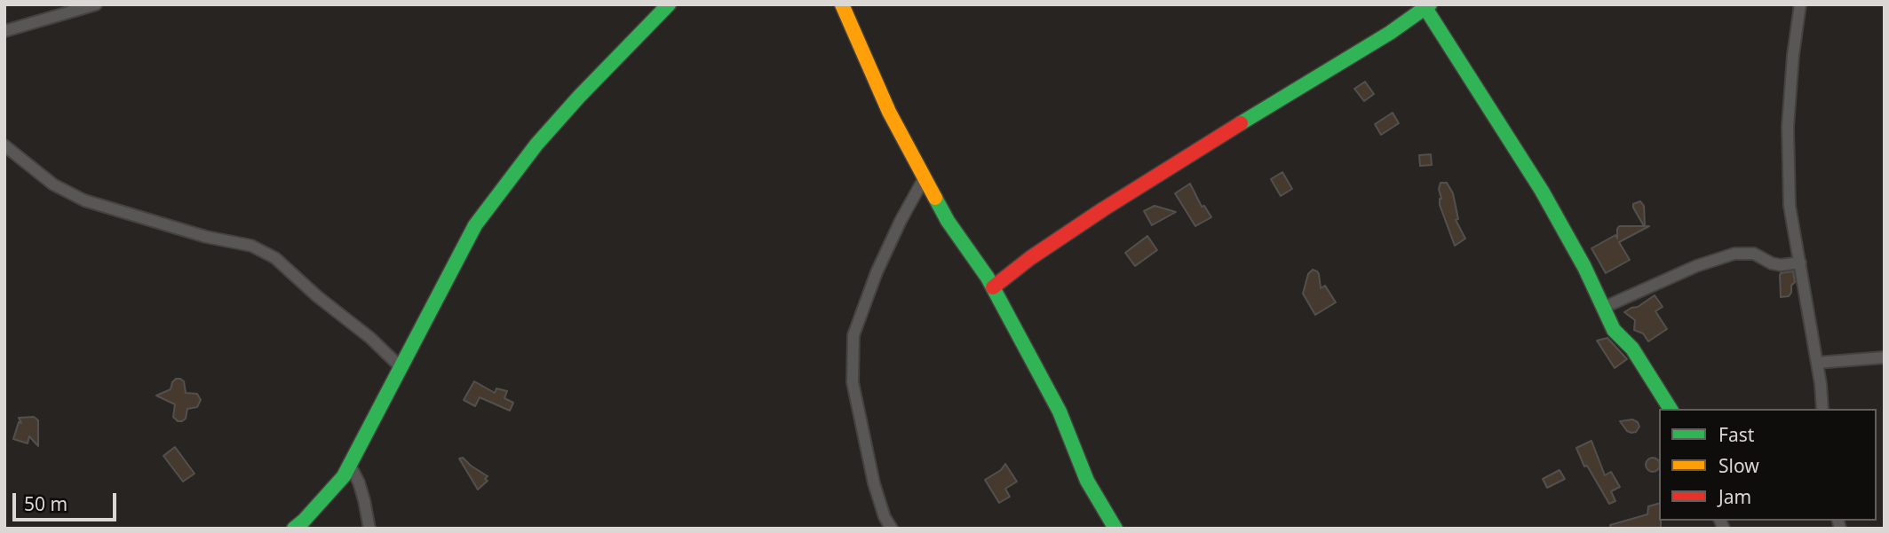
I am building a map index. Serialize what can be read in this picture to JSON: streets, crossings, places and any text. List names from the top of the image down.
{
  "legend": ["Fast", "Slow", "Jam"],
  "scale_bar": "50 m"
}
